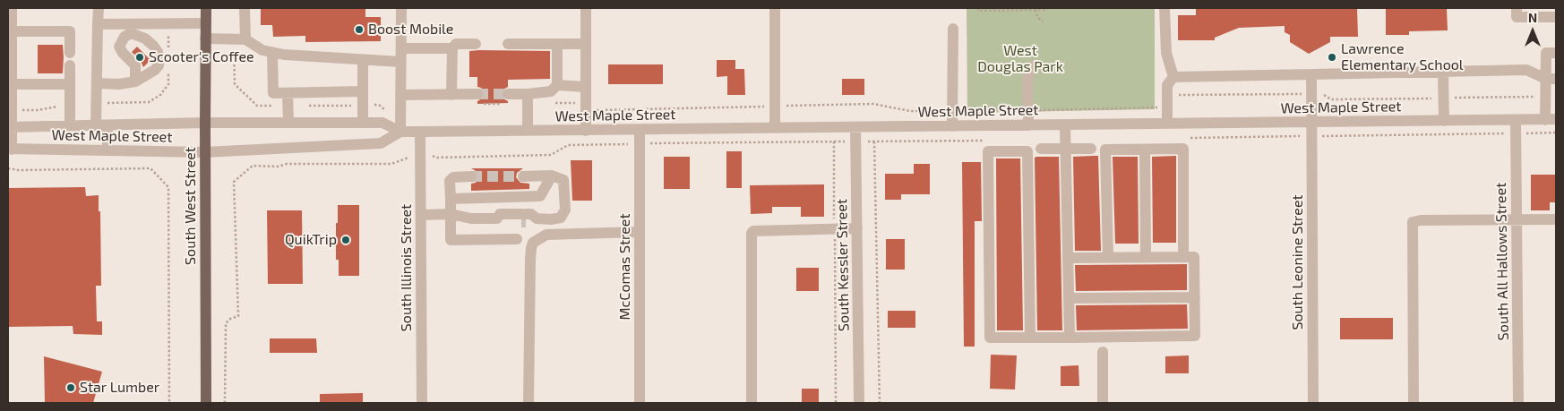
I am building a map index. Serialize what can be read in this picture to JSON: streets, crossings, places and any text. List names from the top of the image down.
{
  "streets": {
    "main road": ["South West Street"],
    "street": [
      "West Maple Street",
      "South All Hallows Street",
      "South Leonine Street",
      "South Kessler Street",
      "McComas Street",
      "South Illinois Street"
    ]
  },
  "crossings": [
    ["West Maple Street", "South West Street"],
    ["West Maple Street", "South All Hallows Street"],
    ["West Maple Street", "South Leonine Street"],
    ["West Maple Street", "South Kessler Street"],
    ["West Maple Street", "McComas Street"],
    ["West Maple Street", "South Illinois Street"]
  ],
  "parks": ["West Douglas Park"],
  "places": [
    "Boost Mobile",
    "Scooter's Coffee",
    "Lawrence Elementary School",
    "QuikTrip",
    "Star Lumber"
  ],
  "north": "top"
}
